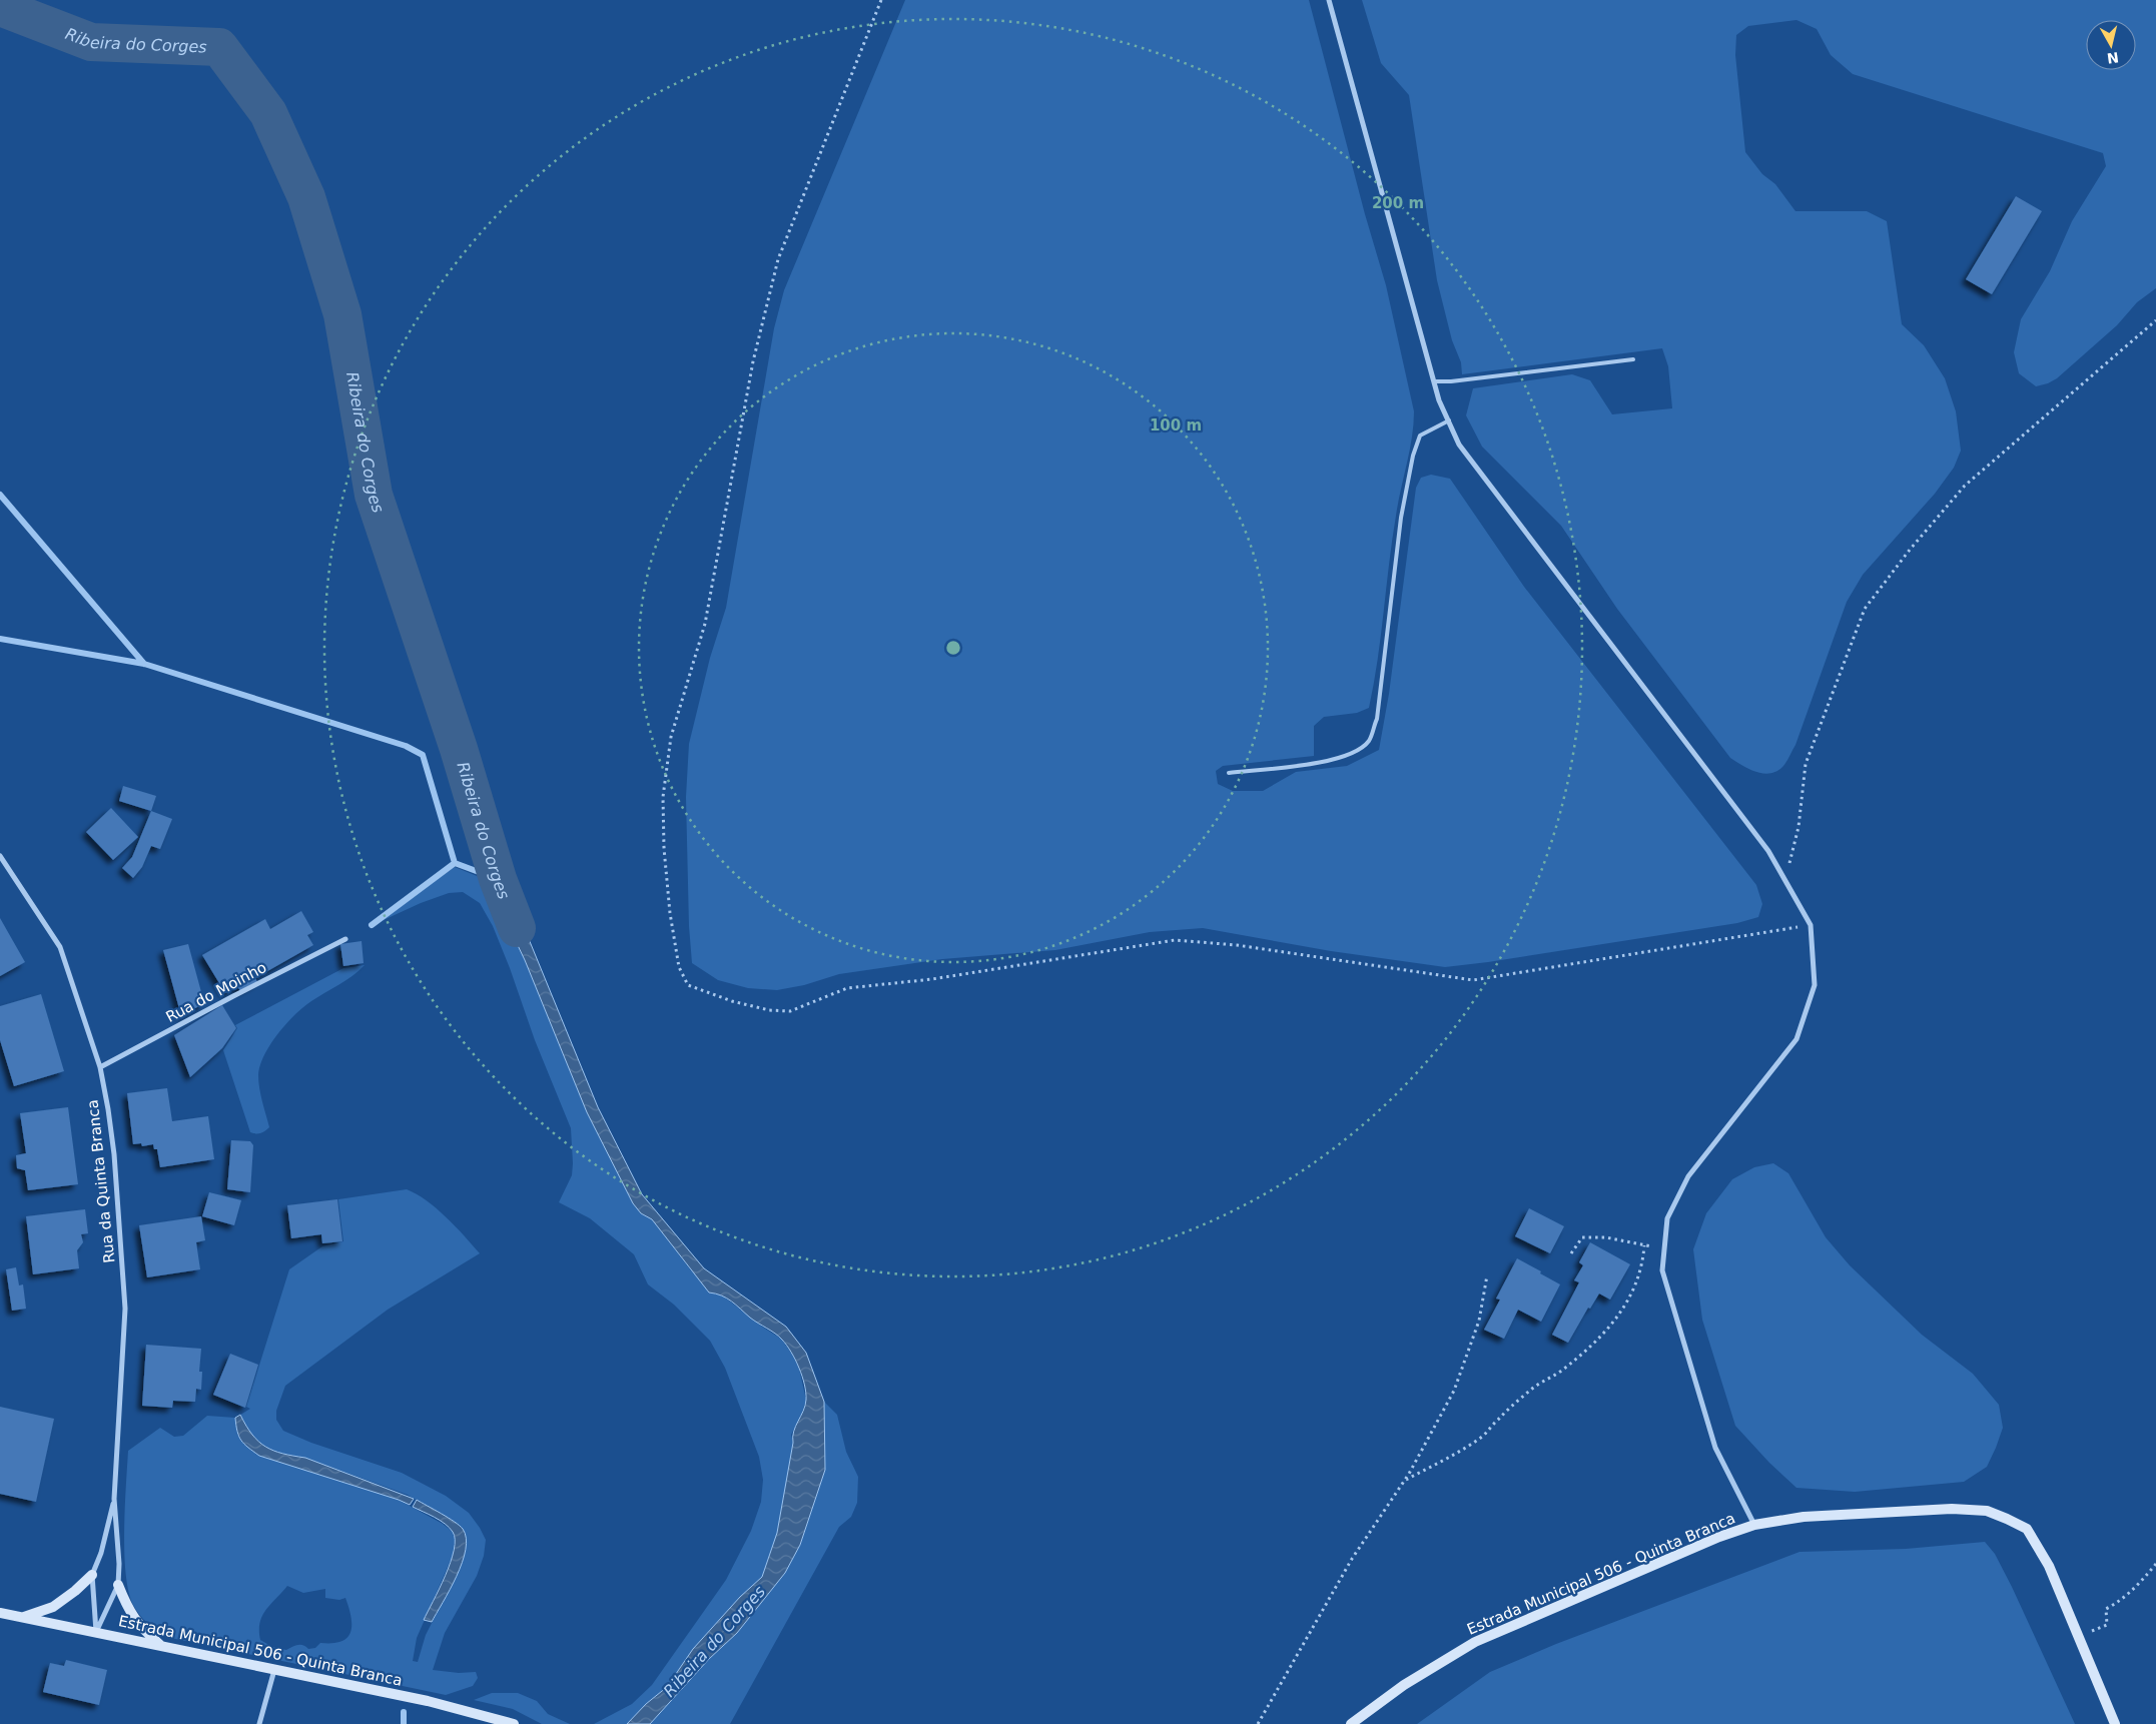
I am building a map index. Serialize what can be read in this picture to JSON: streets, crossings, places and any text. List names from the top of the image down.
{
  "streets": {
    "main road": ["Estrada Municipal 506 - Quinta Branca"],
    "street": ["Rua do Moinho", "Rua da Quinta Branca"]
  },
  "crossings": [
    ["Rua do Moinho", "Rua da Quinta Branca"],
    ["Rua da Quinta Branca", "Estrada Municipal 506 - Quinta Branca"]
  ],
  "water": ["Ribeira do Corges"],
  "north": "bottom",
  "rings": ["200 m", "100 m"]
}
